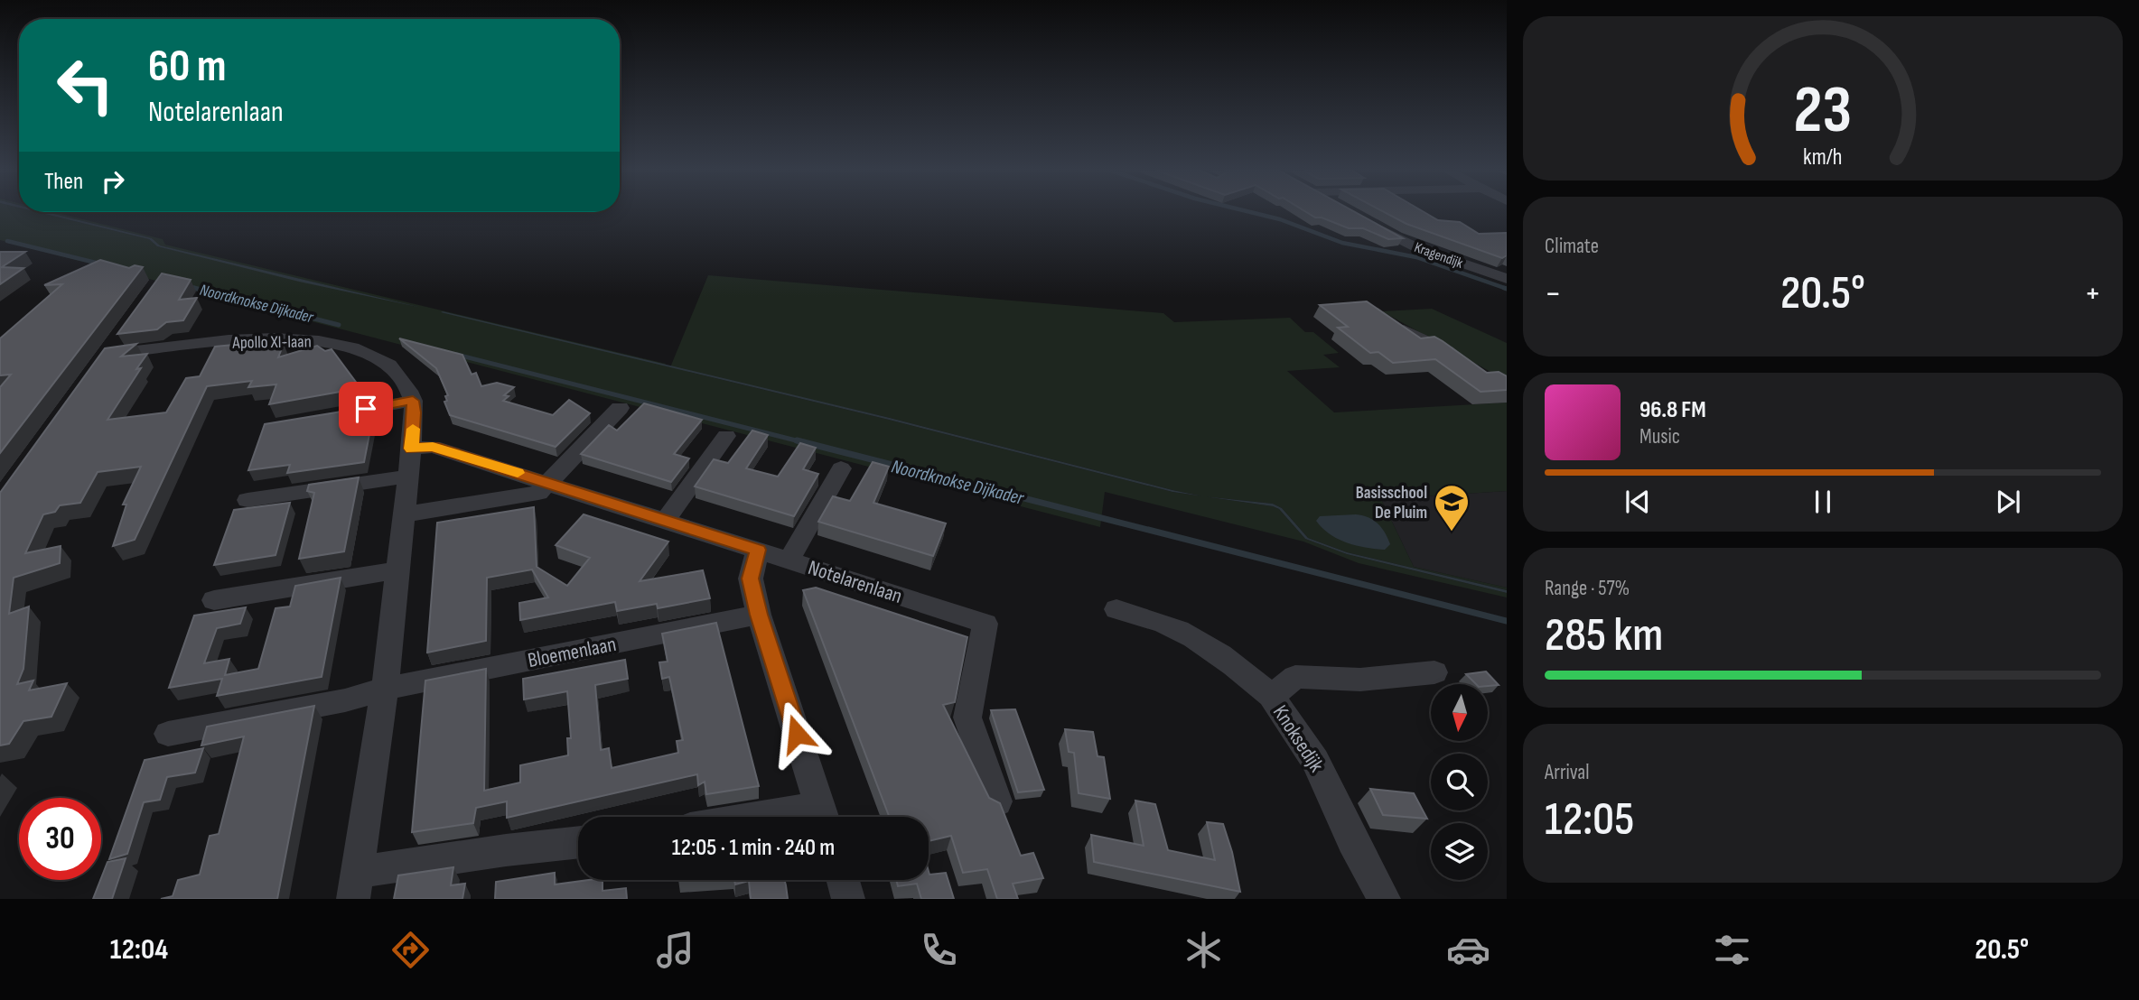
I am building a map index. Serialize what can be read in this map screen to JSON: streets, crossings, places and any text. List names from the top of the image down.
{
  "streets": {
    "street": [
      "Kragendijk",
      "Apollo XI-laan",
      "Notelarenlaan",
      "Bloemenlaan",
      "Knoksedijk"
    ]
  },
  "crossings": [
    ["Apollo XI-laan", "Notelarenlaan"],
    ["Apollo XI-laan", "Bloemenlaan"]
  ],
  "water": ["Noordknokse Dijkader"],
  "places": {
    "school or university": ["Basisschool De Pluim"]
  },
  "north": "bottom",
  "page": {
    "turn": ["60 m", "Notelarenlaan"],
    "then": "Then",
    "tile": [
      "Climate",
      ["Range · 57%", "285 km"],
      ["Arrival", "12:05"]
    ],
    "heat": ["−", "20.5°", "+"],
    "song": ["96.8 FM", "Music"],
    "limit": "30",
    "trip": "12:05 · 1 min · 240 m",
    "tabs": ["12:04", "20.5°"],
    "gauge": ["23", "km/h"]
  }
}
